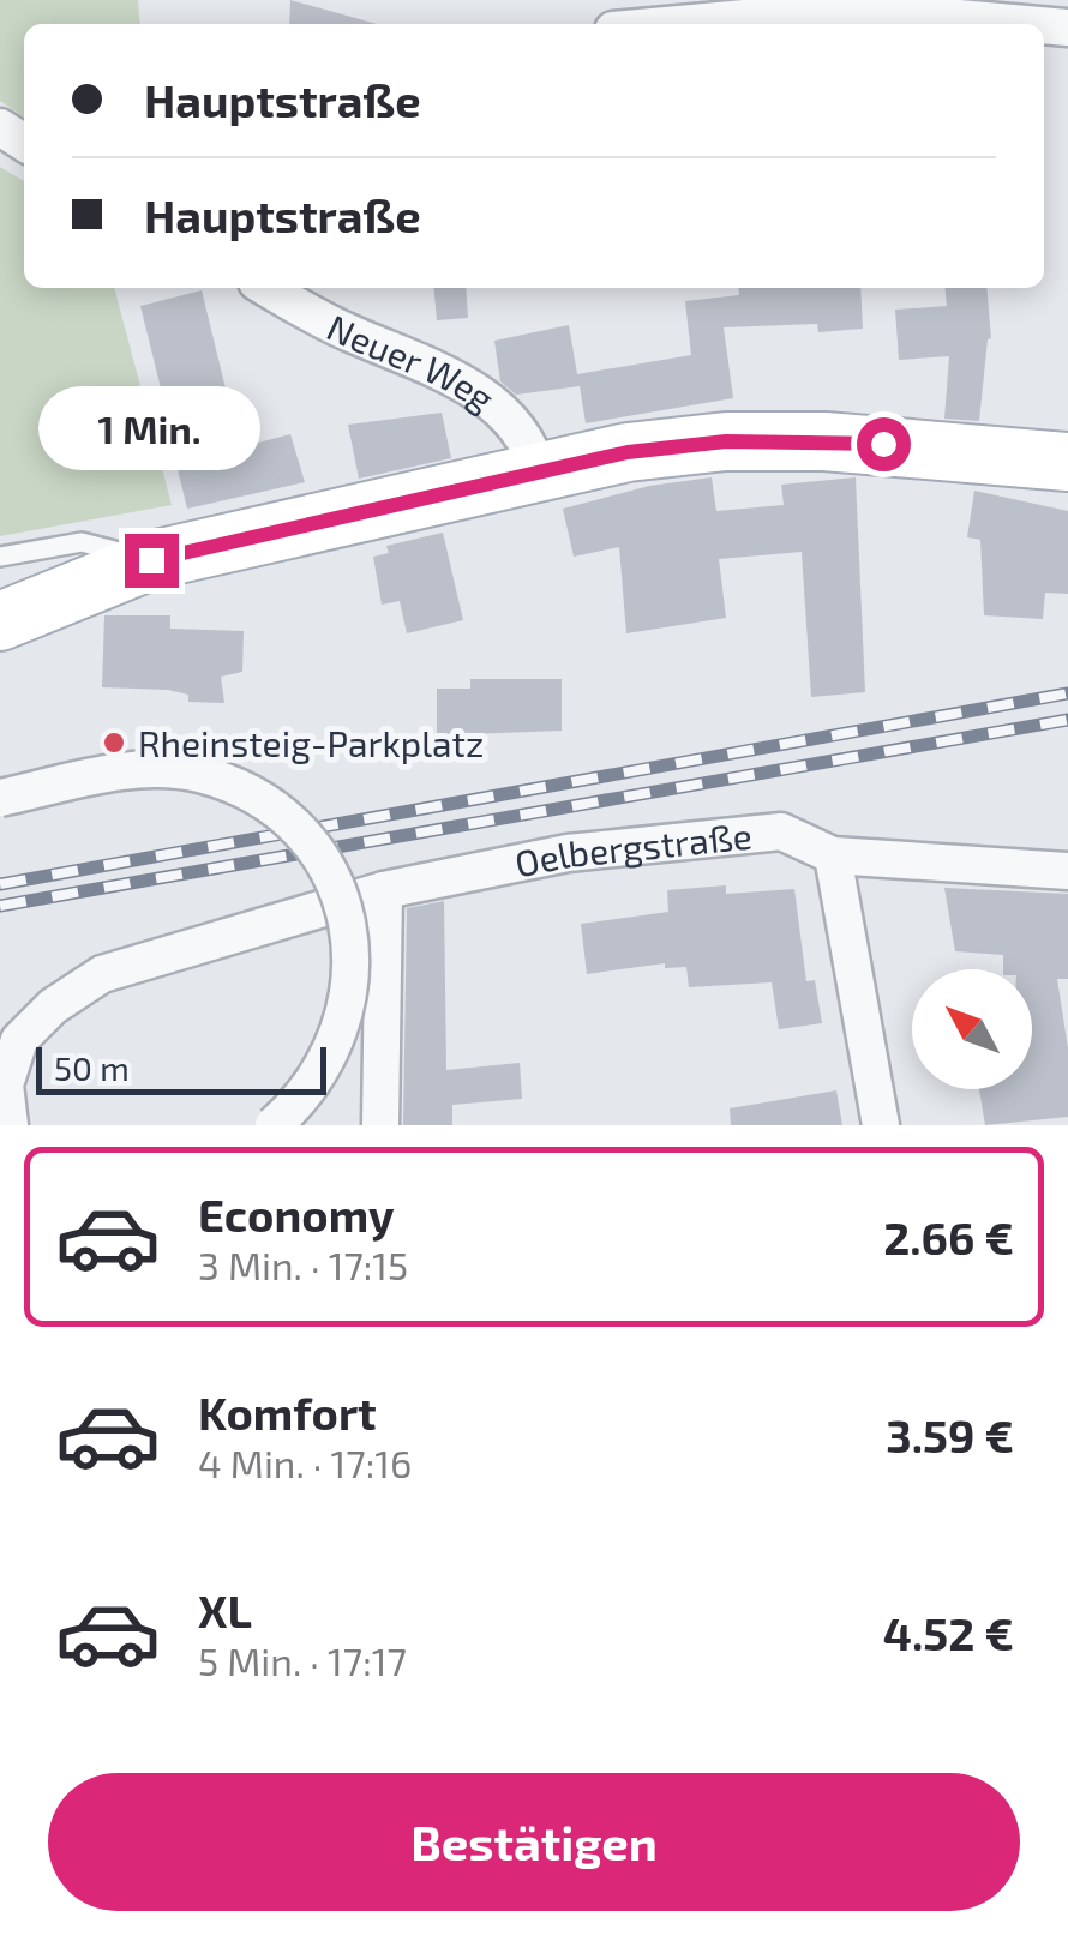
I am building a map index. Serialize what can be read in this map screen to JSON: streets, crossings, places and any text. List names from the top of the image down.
{
  "streets": {
    "street": ["Neuer Weg", "Oelbergstraße"]
  },
  "places": ["Rheinsteig-Parkplatz"],
  "scale_bar": "50 m",
  "north": "top left",
  "page": {
    "banner": ["Hauptstraße", "Hauptstraße"],
    "bubble": "1 Min.",
    "scale": "50 m",
    "list": [
      {
        "name": "Economy",
        "note": "3 Min. · 17:15",
        "value": "2.66 €"
      },
      {
        "name": "Komfort",
        "note": "4 Min. · 17:16",
        "value": "3.59 €"
      },
      {
        "name": "XL",
        "note": "5 Min. · 17:17",
        "value": "4.52 €"
      }
    ],
    "buttons": "Bestätigen"
  }
}
